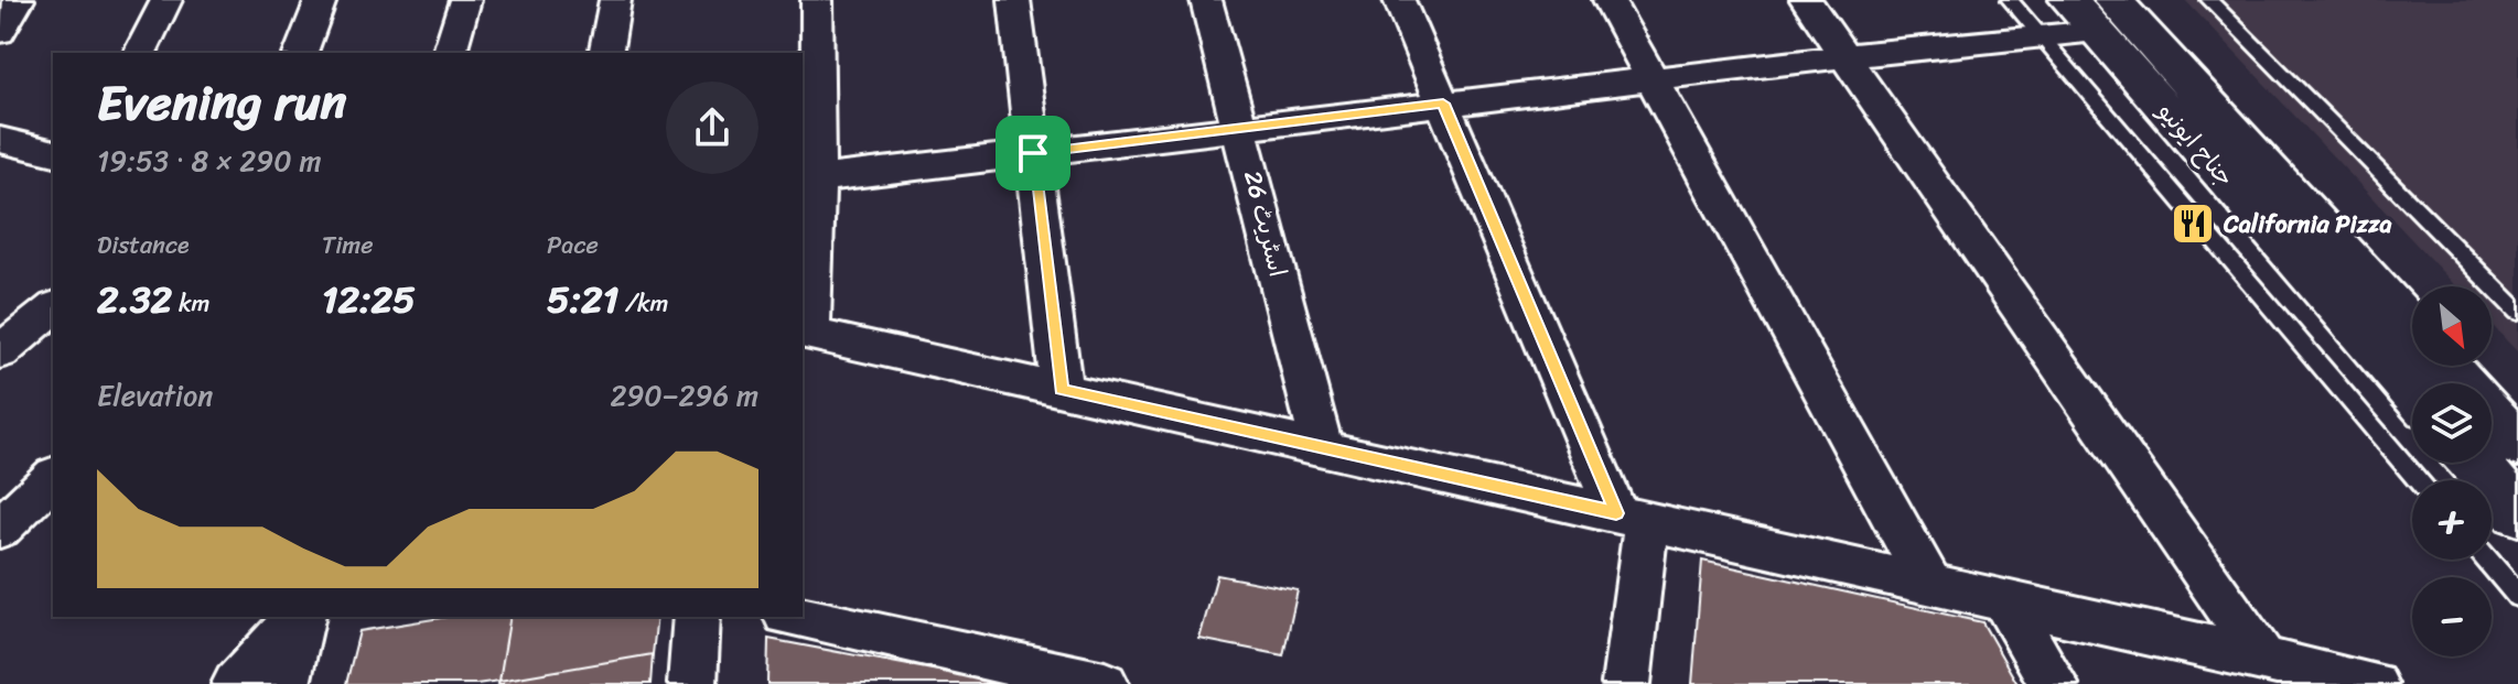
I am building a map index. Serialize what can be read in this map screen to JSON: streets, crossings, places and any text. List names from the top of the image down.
{
  "streets": {
    "highway": ["جناح ایونیو"],
    "street": ["اسٹریٹ 26"]
  },
  "places": {
    "restaurant": ["California Pizza"]
  },
  "north": "bottom right",
  "page": {
    "heading": ["Evening run", "19:53 · 8 × 290 m"],
    "stats": [
      ["Distance", "2.32 km"],
      ["Time", "12:25"],
      ["Pace", "5:21 /km"]
    ],
    "map_buttons": ["+", "−"],
    "chart": ["Elevation", "290–296 m"]
  }
}
